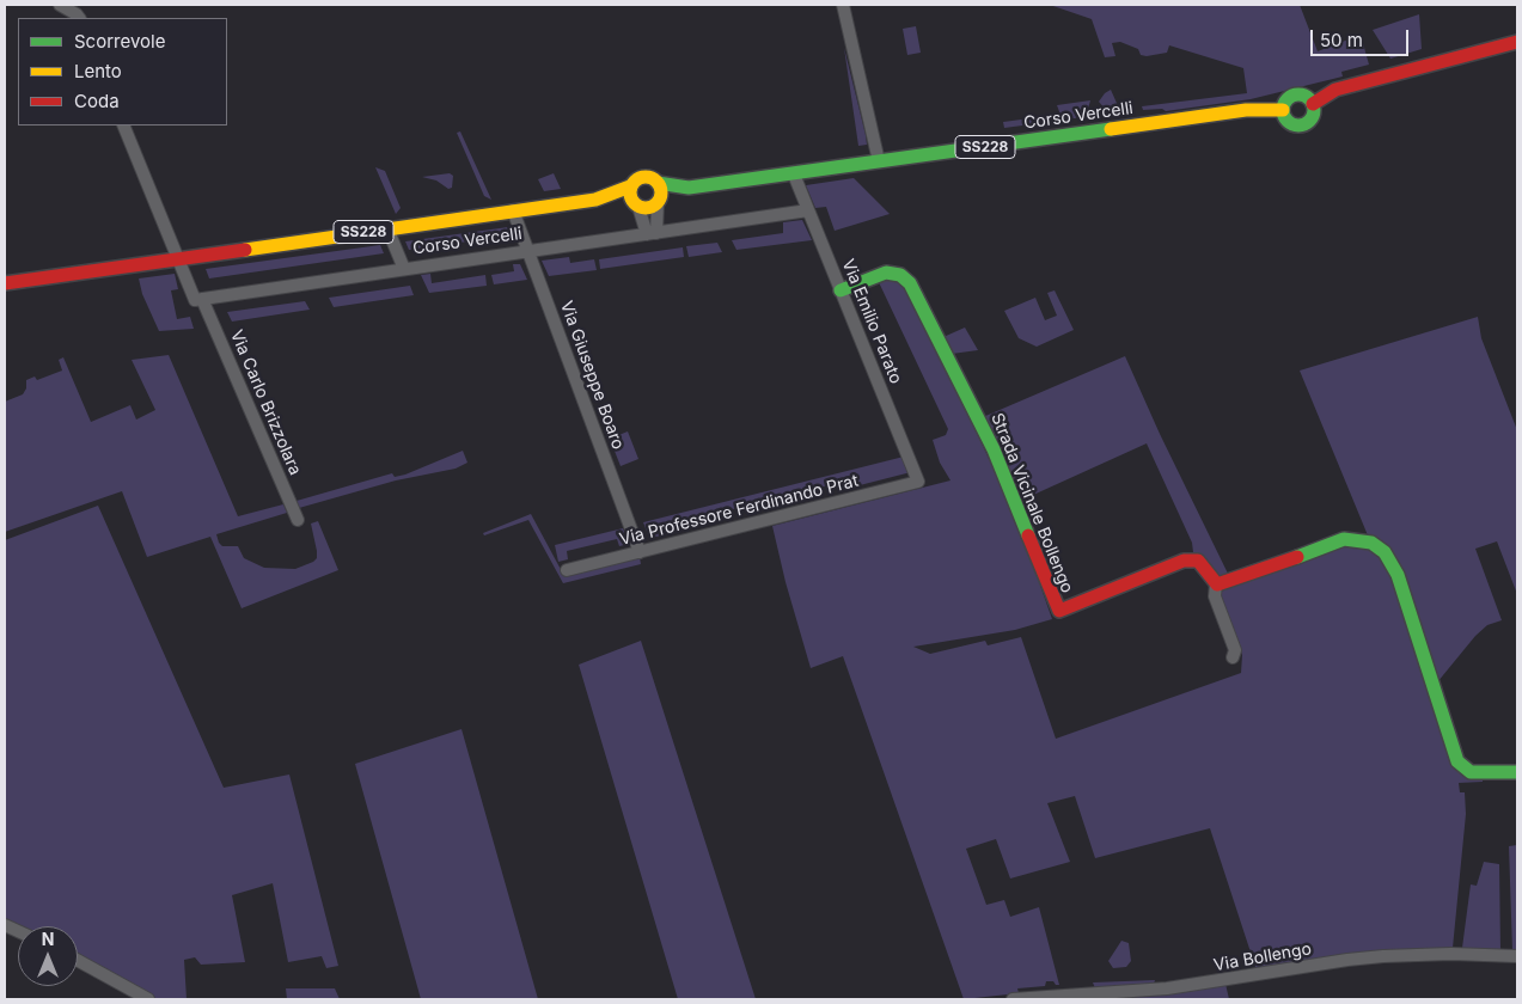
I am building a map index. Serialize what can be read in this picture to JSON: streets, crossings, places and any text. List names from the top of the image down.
{
  "streets": {
    "main road": ["Corso Vercelli", "SS228", "Strada Vicinale Bollengo"],
    "street": [
      "Via Emilio Parato",
      "Via Giuseppe Boaro",
      "Via Carlo Brizzolara",
      "Via Professore Ferdinando Prat",
      "Via Bollengo"
    ]
  },
  "crossings": [
    ["Corso Vercelli", "Via Emilio Parato"],
    ["Corso Vercelli", "Via Giuseppe Boaro"],
    ["Corso Vercelli", "Via Carlo Brizzolara"],
    ["Via Emilio Parato", "Strada Vicinale Bollengo"],
    ["Via Emilio Parato", "Via Professore Ferdinando Prat"],
    ["Via Giuseppe Boaro", "Via Professore Ferdinando Prat"]
  ],
  "legend": ["Scorrevole", "Lento", "Coda"],
  "scale_bar": "50 m",
  "north": "top"
}
